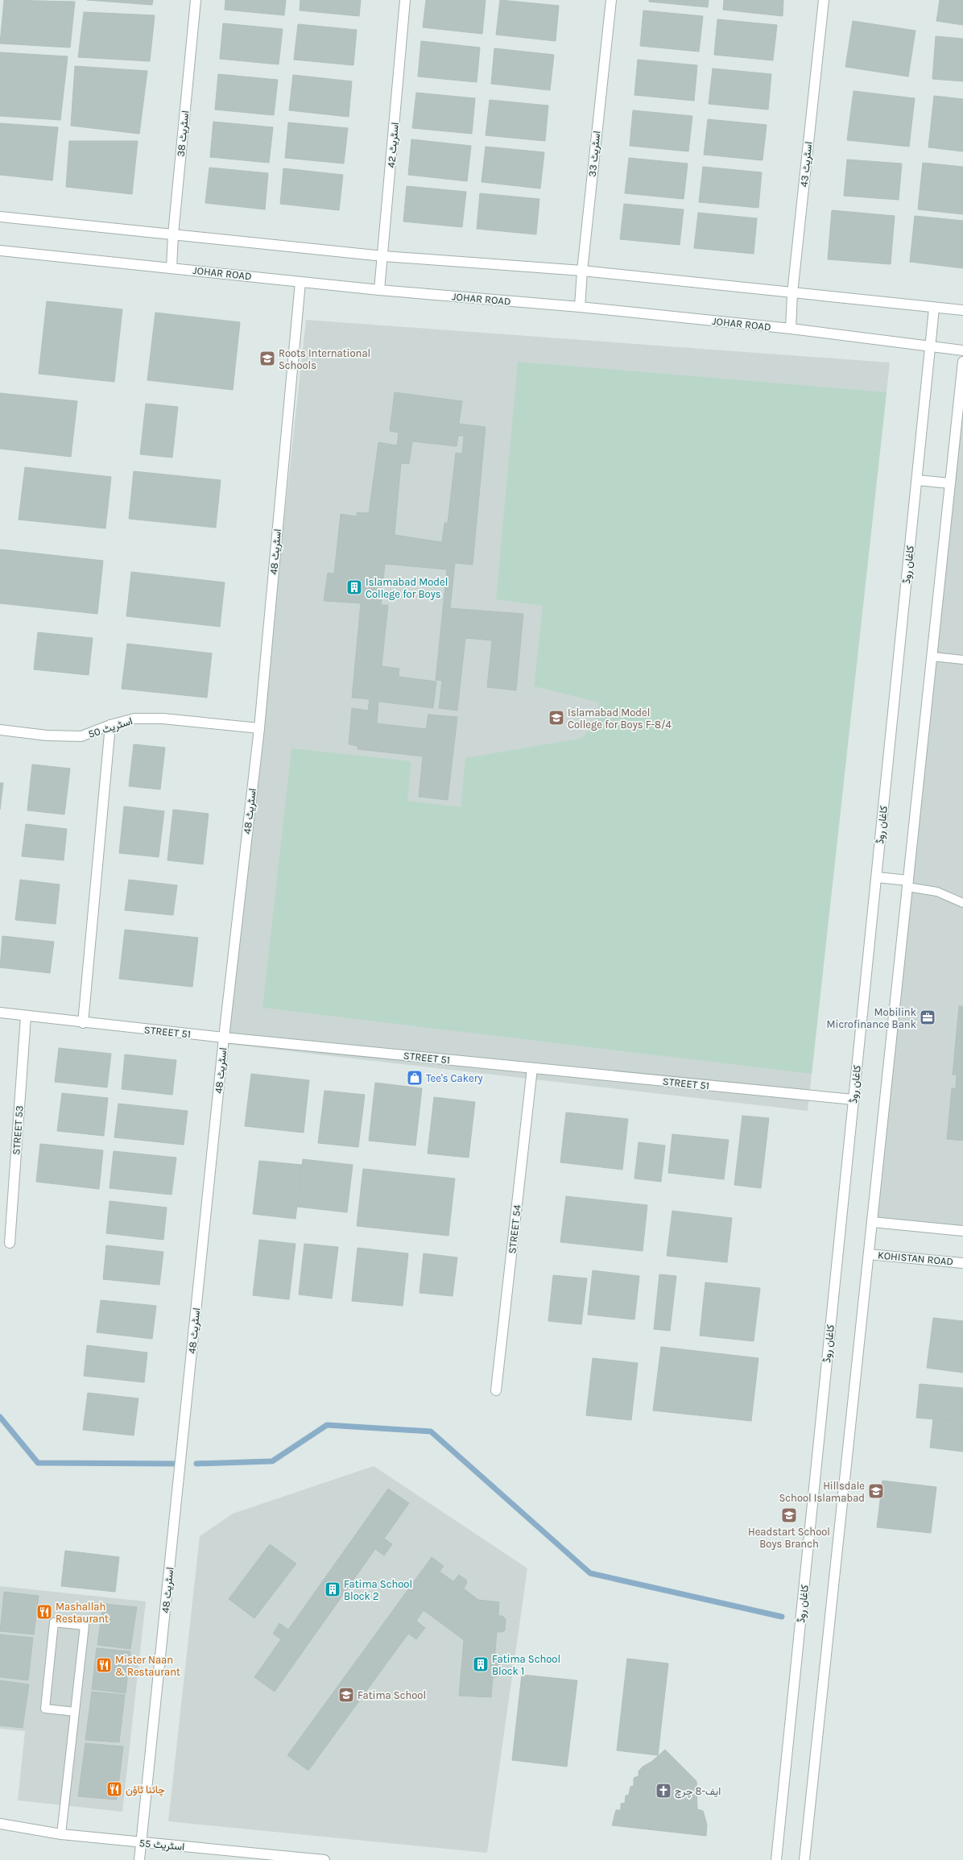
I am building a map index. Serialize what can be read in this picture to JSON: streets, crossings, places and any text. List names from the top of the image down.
{
  "streets": {
    "street": [
      "اسٹریٹ 38",
      "اسٹریٹ 42",
      "اسٹریٹ 33",
      "اسٹریٹ 43",
      "JOHAR ROAD",
      "اسٹریٹ 48",
      "کاغان روڈ",
      "اسٹریٹ 50",
      "STREET 51",
      "STREET 53",
      "STREET 54",
      "KOHISTAN ROAD",
      "اسٹریٹ 55"
    ]
  },
  "crossings": [
    ["اسٹریٹ 38", "JOHAR ROAD"],
    ["اسٹریٹ 42", "JOHAR ROAD"],
    ["اسٹریٹ 33", "JOHAR ROAD"],
    ["اسٹریٹ 43", "JOHAR ROAD"],
    ["JOHAR ROAD", "اسٹریٹ 48"],
    ["JOHAR ROAD", "کاغان روڈ"],
    ["اسٹریٹ 48", "اسٹریٹ 50"],
    ["اسٹریٹ 48", "STREET 51"],
    ["اسٹریٹ 48", "اسٹریٹ 55"],
    ["کاغان روڈ", "STREET 51"],
    ["STREET 51", "STREET 53"],
    ["STREET 51", "STREET 54"]
  ],
  "places": {
    "school or university": [
      "Roots International Schools",
      "Islamabad Model College for Boys F-8/4",
      "Hillsdale School Islamabad",
      "Headstart School Boys Branch",
      "Fatima School"
    ],
    "building": ["Islamabad Model College for Boys", "Fatima School Block 2", "Fatima School Block 1"],
    "office": ["Mobilink Microfinance Bank"],
    "shop": ["Tee's Cakery"],
    "restaurant": ["Mashallah Restaurant", "Mister Naan & Restaurant", "چائنا ٹاؤن"],
    "church": ["ایف-8 چرچ"]
  }
}
